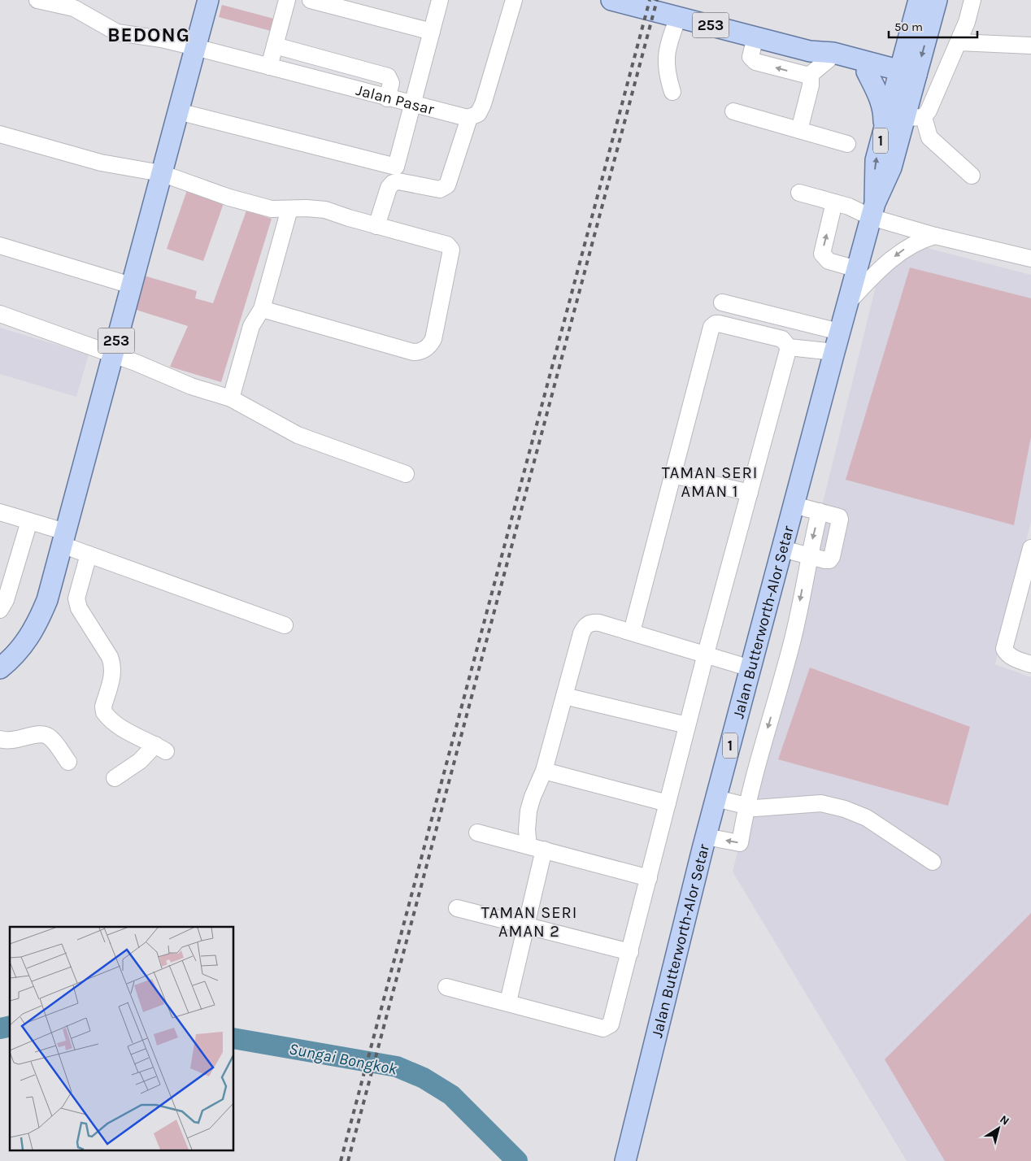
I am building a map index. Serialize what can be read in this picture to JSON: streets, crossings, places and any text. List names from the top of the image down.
{
  "streets": {
    "main road": ["253", "1", "Jalan Butterworth-Alor Setar"],
    "street": ["Jalan Pasar"]
  },
  "crossings": [
    ["253", "Jalan Pasar"],
    ["253", "Jalan Butterworth-Alor Setar"]
  ],
  "districts": ["BEDONG", "TAMAN SERI AMAN 1", "TAMAN SERI AMAN 2"],
  "water": ["Sungai Bongkok"],
  "scale_bar": "50 m",
  "north": "top right"
}
